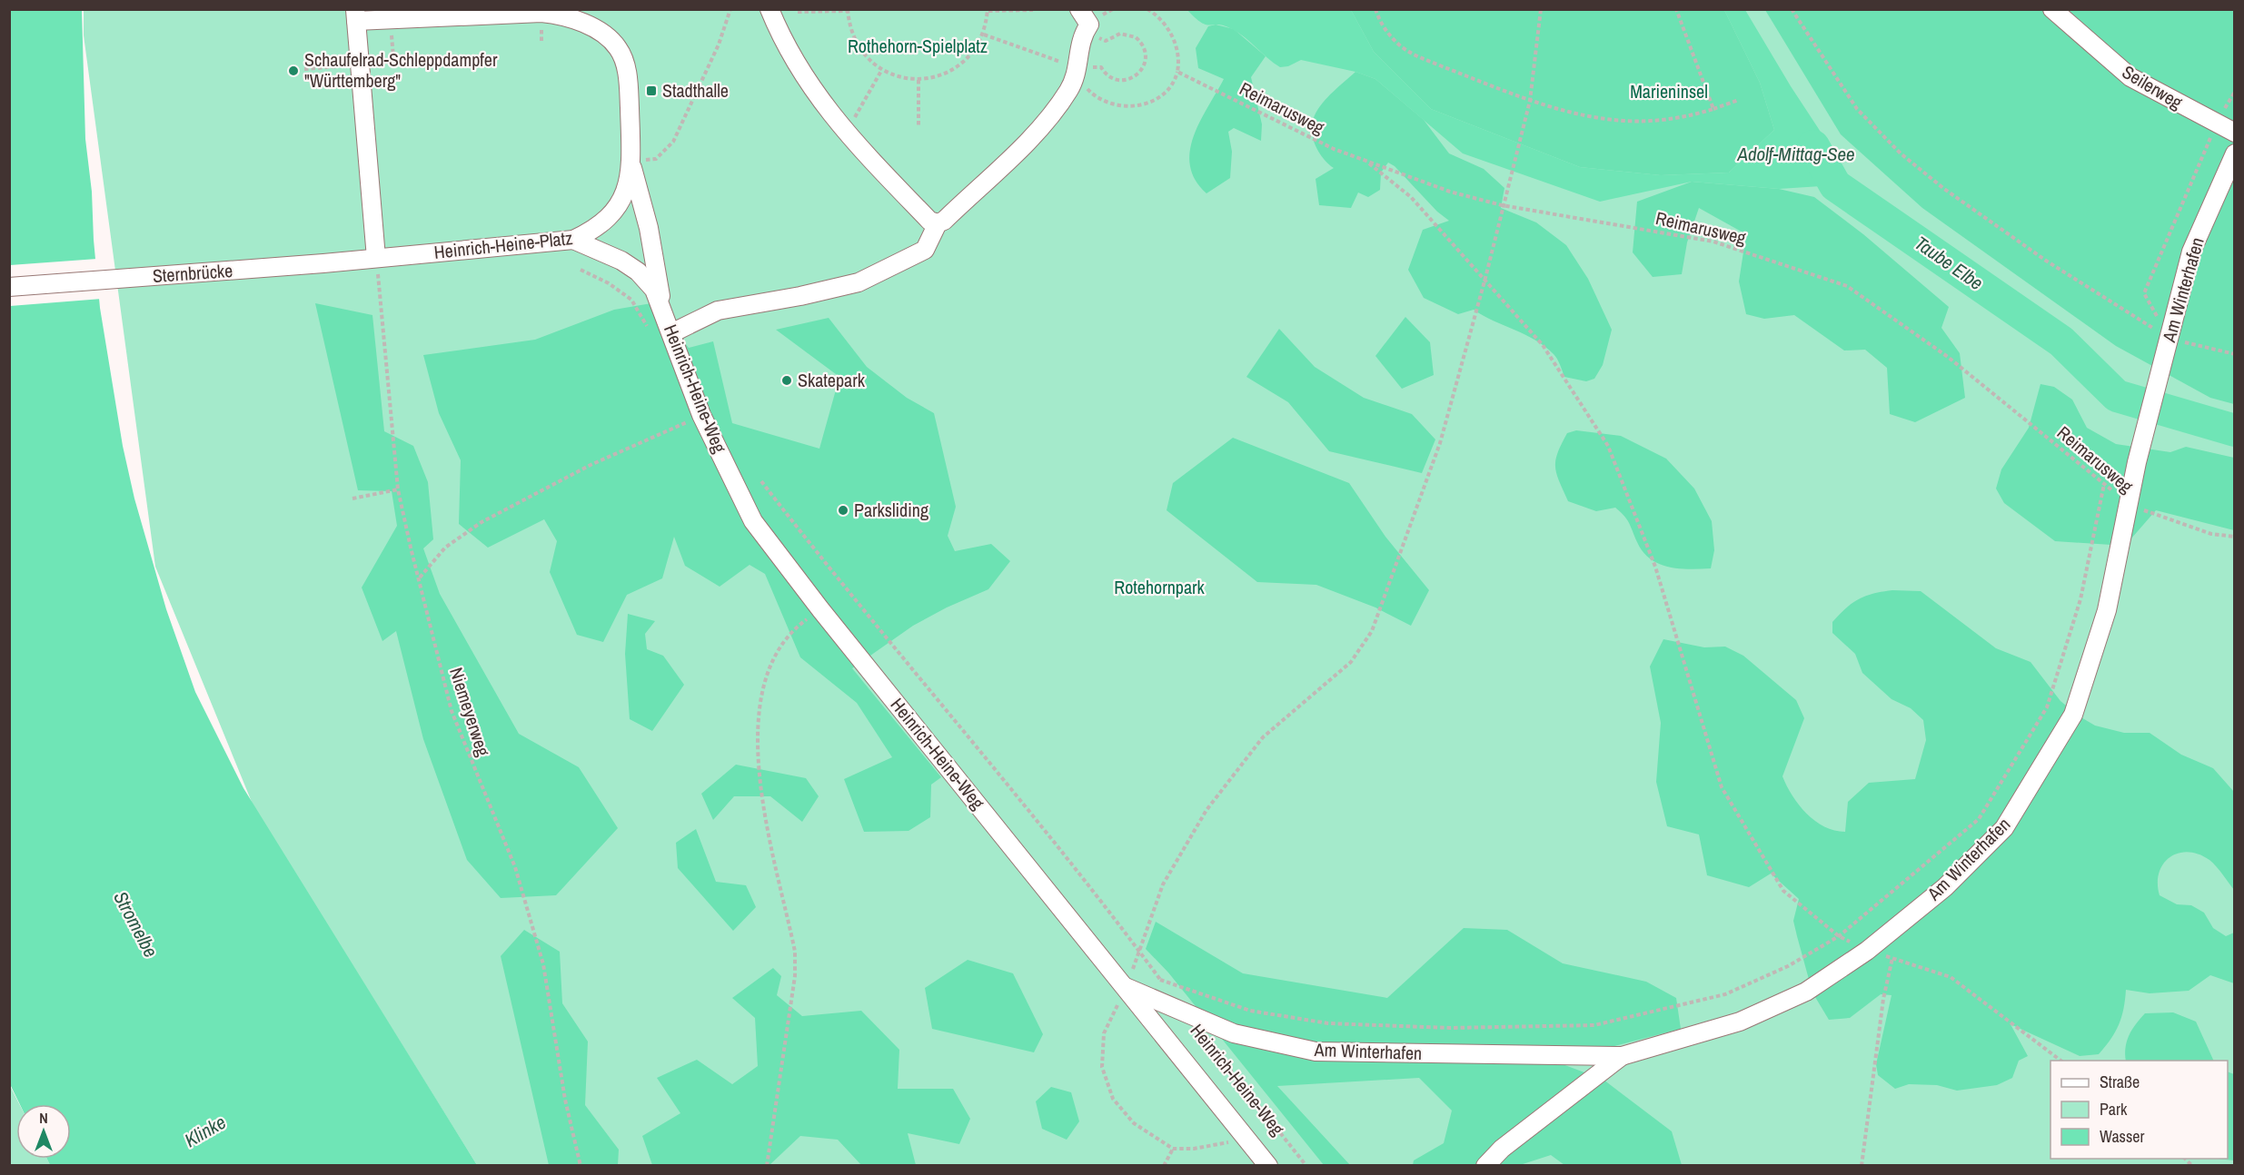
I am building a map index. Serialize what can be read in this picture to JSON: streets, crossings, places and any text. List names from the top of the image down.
{
  "streets": {
    "street": [
      "Seilerweg",
      "Heinrich-Heine-Platz",
      "Sternbrücke",
      "Am Winterhafen",
      "Heinrich-Heine-Weg"
    ],
    "path": ["Reimarusweg", "Niemeyerweg"]
  },
  "crossings": [
    ["Reimarusweg", "Am Winterhafen"],
    ["Heinrich-Heine-Platz", "Sternbrücke"],
    ["Heinrich-Heine-Platz", "Heinrich-Heine-Weg"],
    ["Heinrich-Heine-Platz", "Niemeyerweg"],
    ["Sternbrücke", "Niemeyerweg"],
    ["Am Winterhafen", "Heinrich-Heine-Weg"],
    ["Heinrich-Heine-Weg", "Niemeyerweg"]
  ],
  "water": [
    "Adolf-Mittag-See",
    "Taube Elbe",
    "Stromelbe",
    "Klinke"
  ],
  "parks": ["Rothehorn-Spielplatz", "Marieninsel", "Rotehornpark"],
  "places": {
    "other": ["Schaufelrad-Schleppdampfer \"Württemberg\"", "Skatepark", "Parksliding"],
    "transit": ["Stadthalle"]
  },
  "legend": ["Straße", "Park", "Wasser"],
  "north": "top"
}
